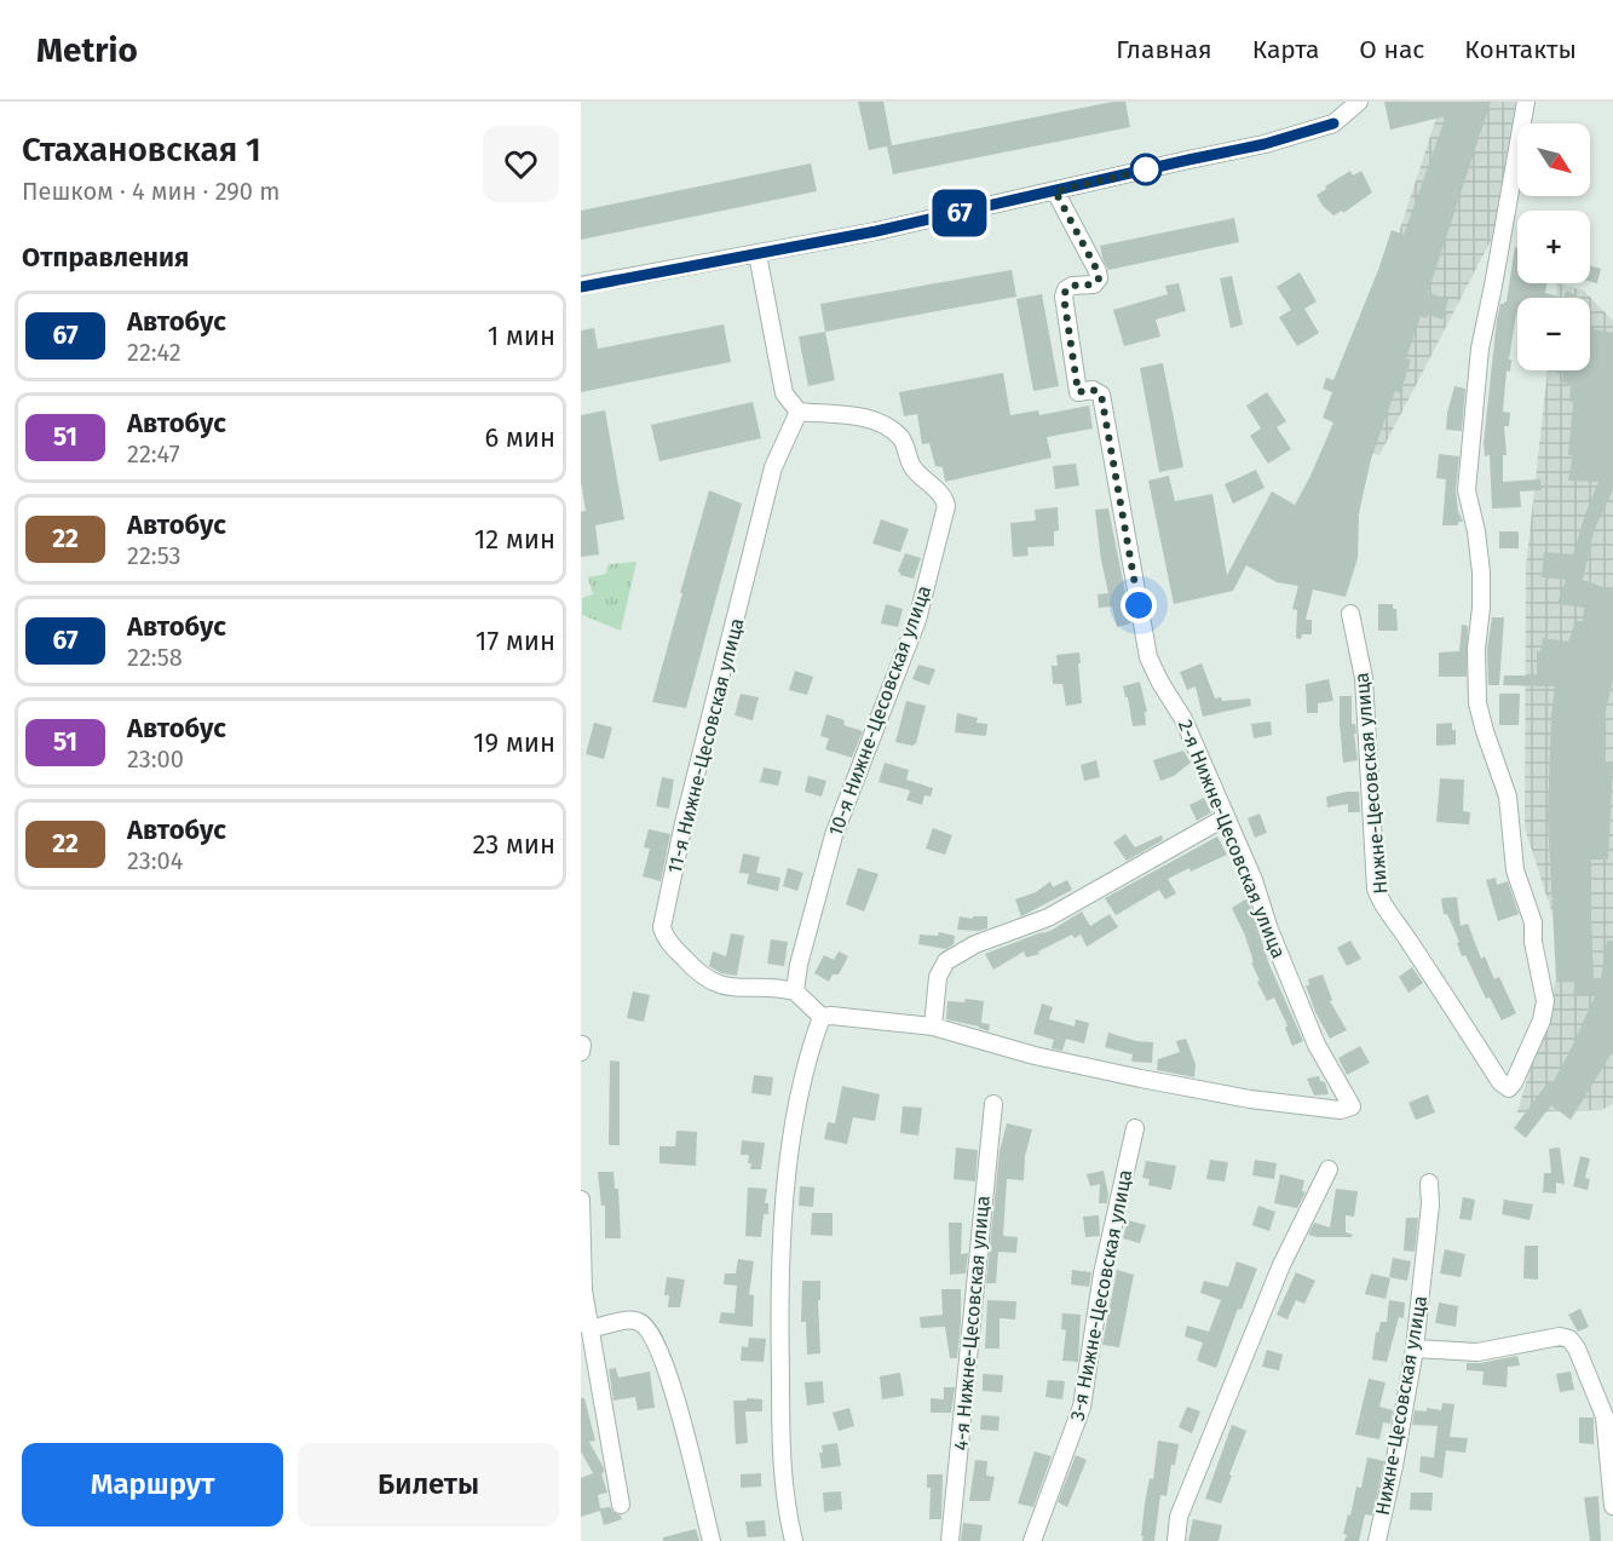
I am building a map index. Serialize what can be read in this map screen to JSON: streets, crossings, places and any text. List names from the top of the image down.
{
  "streets": {
    "street": [
      "10-я Нижне-Цесовская улица",
      "11-я Нижне-Цесовская улица",
      "Нижне-Цесовская улица",
      "2-я Нижне-Цесовская улица",
      "3-я Нижне-Цесовская улица",
      "4-я Нижне-Цесовская улица"
    ]
  },
  "crossings": [
    ["10-я Нижне-Цесовская улица", "11-я Нижне-Цесовская улица"]
  ],
  "lines": ["bus line 67"],
  "north": "bottom right",
  "page": {
    "header": "Metrio",
    "nav": [
      "Главная",
      "Карта",
      "О нас",
      "Контакты"
    ],
    "heading": [
      ["Стахановская 1", "Пешком · 4 мин · 290 m"],
      "Отправления"
    ],
    "on_map": "67",
    "map_buttons": ["+", "−"],
    "list": [
      {
        "mark": "67",
        "name": "Автобус",
        "note": "22:42",
        "value": "1 мин"
      },
      {
        "mark": "51",
        "name": "Автобус",
        "note": "22:47",
        "value": "6 мин"
      },
      {
        "mark": "22",
        "name": "Автобус",
        "note": "22:53",
        "value": "12 мин"
      },
      {
        "mark": "67",
        "name": "Автобус",
        "note": "22:58",
        "value": "17 мин"
      },
      {
        "mark": "51",
        "name": "Автобус",
        "note": "23:00",
        "value": "19 мин"
      },
      {
        "mark": "22",
        "name": "Автобус",
        "note": "23:04",
        "value": "23 мин"
      }
    ],
    "buttons": ["Маршрут", "Билеты"]
  }
}
